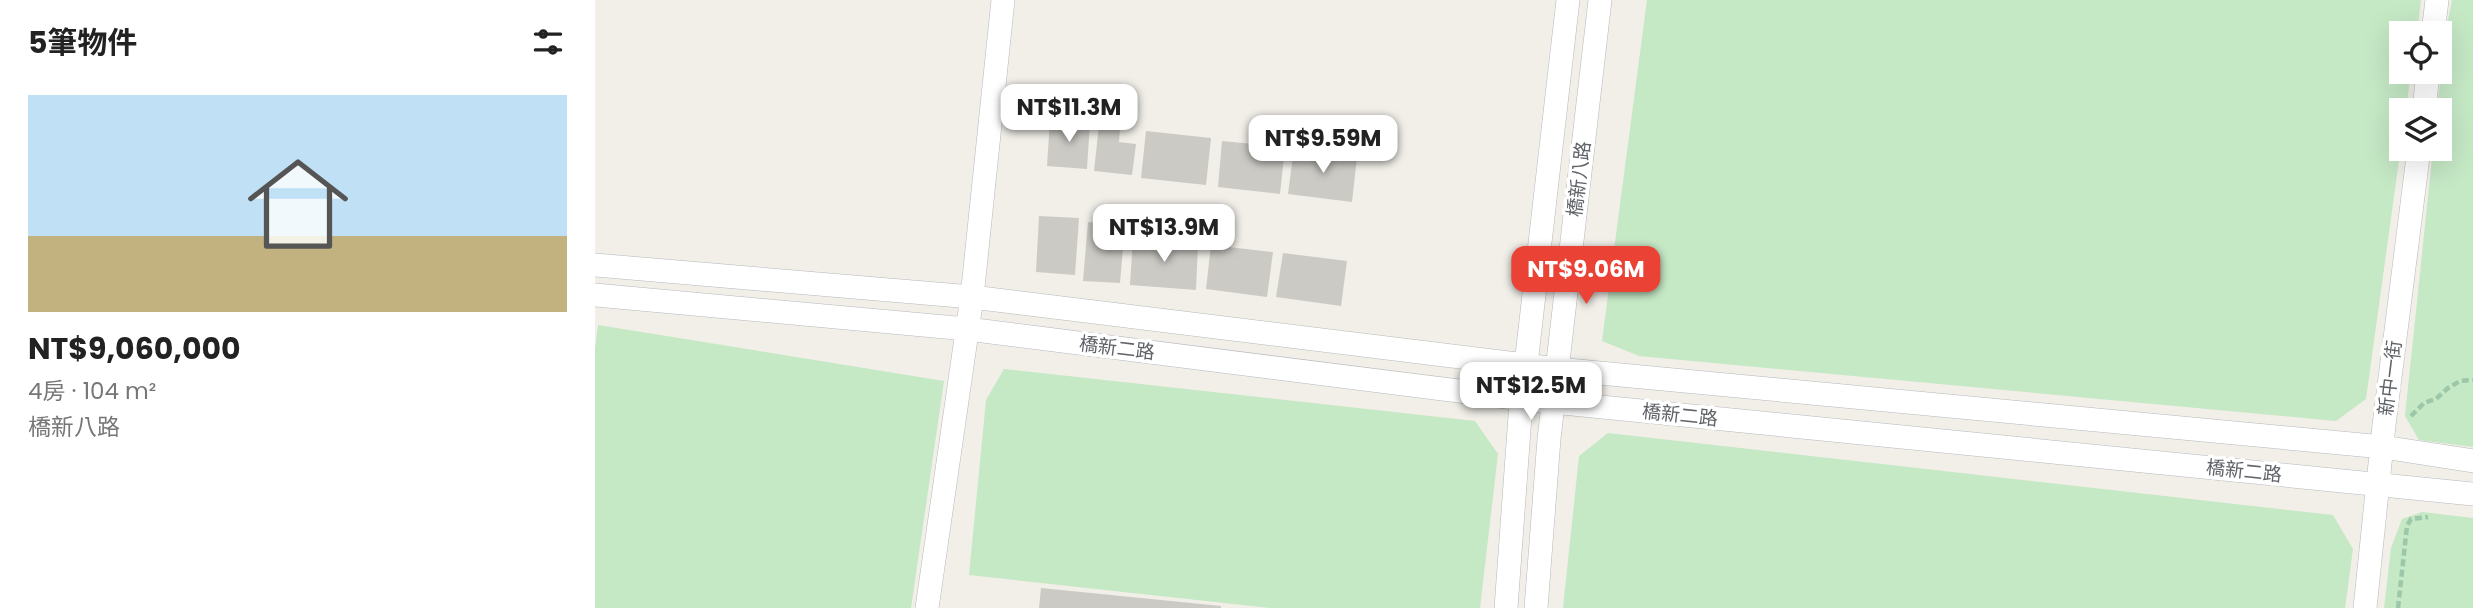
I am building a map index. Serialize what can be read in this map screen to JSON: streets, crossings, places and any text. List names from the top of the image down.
{
  "streets": {
    "street": ["橋新八路", "橋新二路", "新中一街"]
  },
  "crossings": [
    ["橋新八路", "橋新二路"],
    ["橋新二路", "新中一街"]
  ],
  "page": {
    "heading": "5筆物件",
    "list": [
      {
        "name": "NT$9,060,000",
        "note": "4房 · 104 m² · 橋新八路"
      }
    ],
    "price": [
      "NT$11.3M",
      "NT$9.59M",
      "NT$13.9M",
      "NT$9.06M",
      "NT$12.5M"
    ]
  }
}
